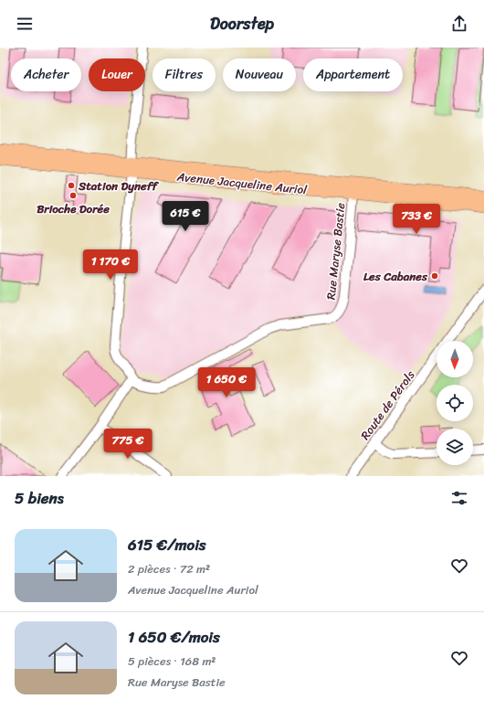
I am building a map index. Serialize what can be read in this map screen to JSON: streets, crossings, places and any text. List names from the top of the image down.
{
  "streets": {
    "main road": ["Avenue Jacqueline Auriol"],
    "street": ["Rue Maryse Bastie", "Route de Pérols"]
  },
  "crossings": [
    ["Avenue Jacqueline Auriol", "Rue Maryse Bastie"]
  ],
  "places": ["Station Dyneff", "Brioche Dorée", "Les Cabanes"],
  "north": "bottom",
  "page": {
    "header": "Doorstep",
    "chip": [
      "Acheter",
      "Louer",
      "Filtres",
      "Nouveau",
      "Appartement"
    ],
    "price": [
      "615 €",
      "733 €",
      "1 170 €",
      "1 650 €",
      "775 €"
    ],
    "heading": "5 biens",
    "list": [
      {
        "name": "615 €/mois",
        "note": "2 pièces · 72 m² · Avenue Jacqueline Auriol"
      },
      {
        "name": "1 650 €/mois",
        "note": "5 pièces · 168 m² · Rue Maryse Bastie"
      }
    ]
  }
}
